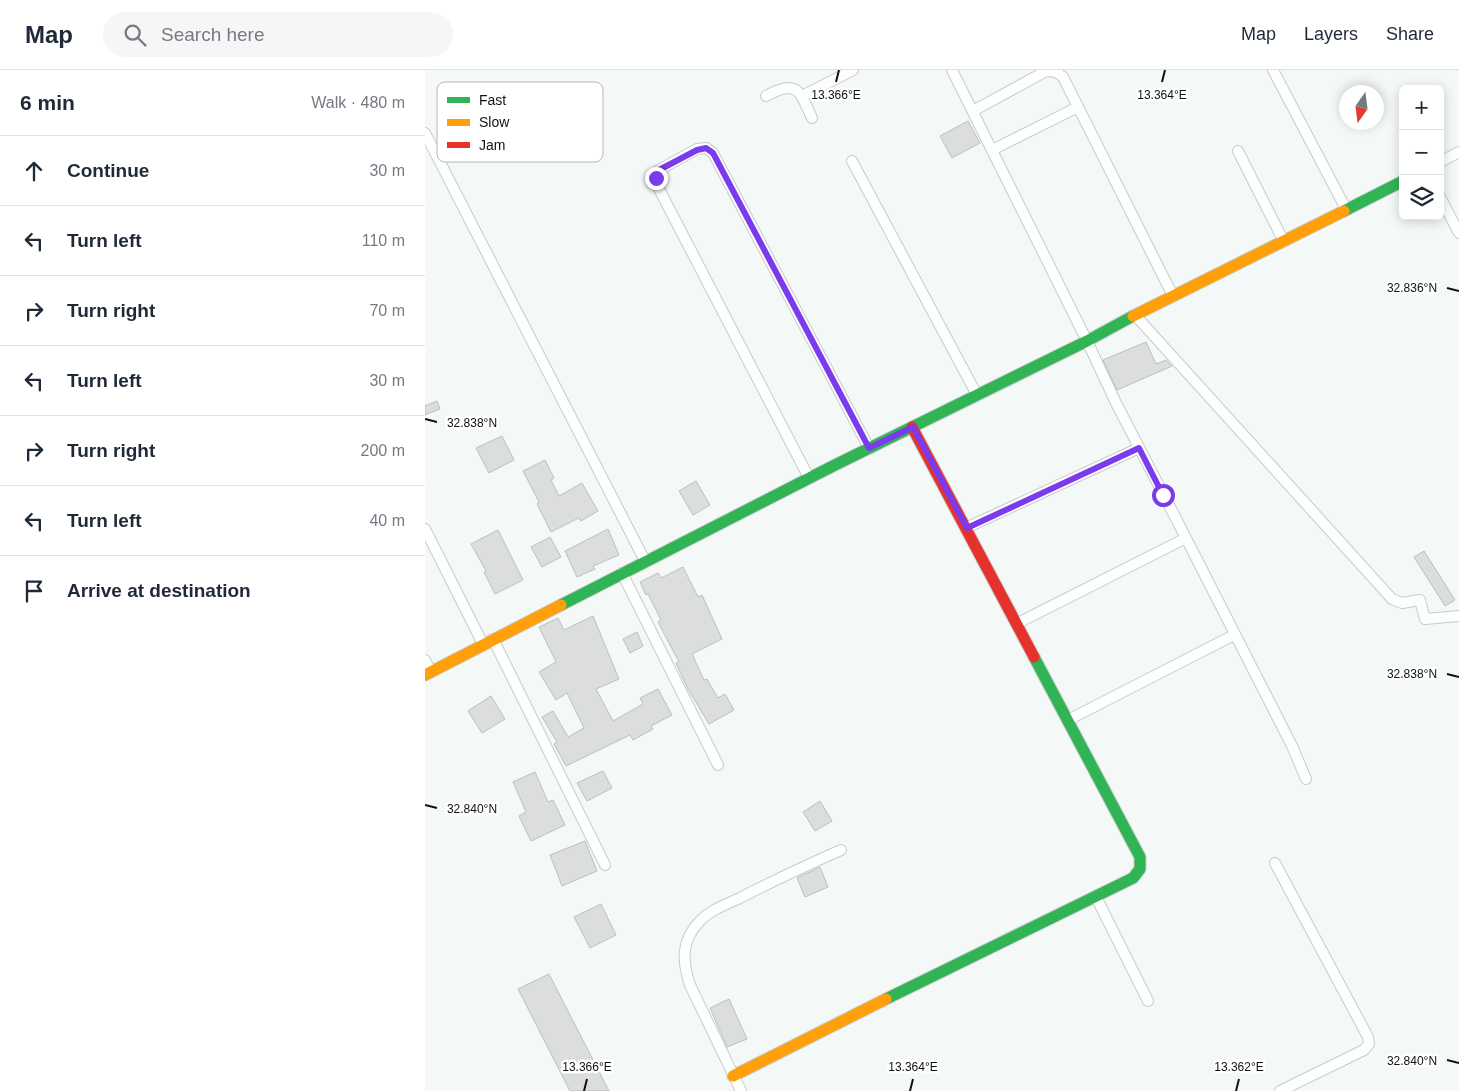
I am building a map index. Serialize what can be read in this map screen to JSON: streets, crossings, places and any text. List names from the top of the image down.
{
  "legend": ["Fast", "Slow", "Jam"],
  "north": "bottom",
  "page": {
    "header": "Map",
    "search": "Search here",
    "nav": ["Map", "Layers", "Share"],
    "heading": ["6 min", "Walk · 480 m"],
    "map_buttons": ["+", "−"],
    "list": [
      ["Continue", "30 m"],
      ["Turn left", "110 m"],
      ["Turn right", "70 m"],
      ["Turn left", "30 m"],
      ["Turn right", "200 m"],
      ["Turn left", "40 m"],
      "Arrive at destination"
    ]
  },
  "coordinates": [
    "13.366°E",
    "13.364°E",
    "32.836°N",
    "32.838°N",
    "32.840°N",
    "13.362°E"
  ]
}
